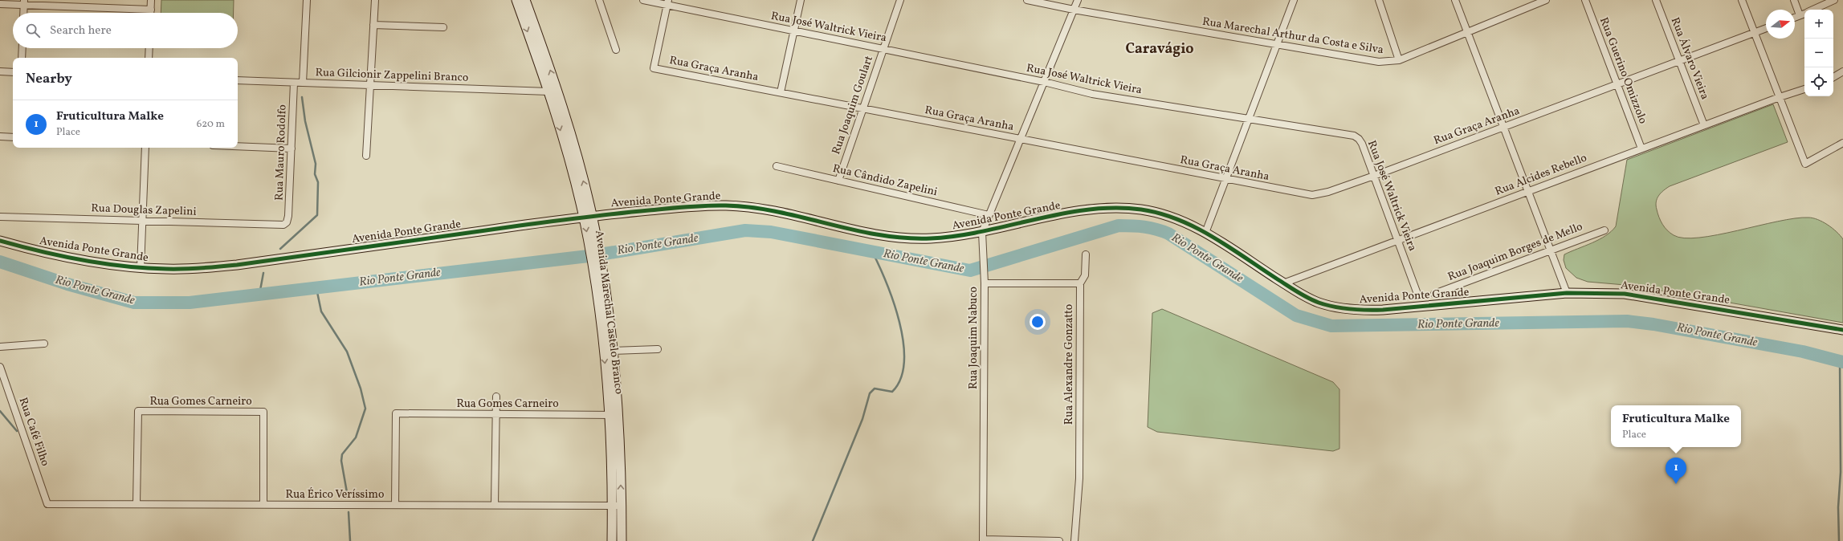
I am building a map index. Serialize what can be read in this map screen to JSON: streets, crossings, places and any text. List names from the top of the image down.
{
  "streets": {
    "street": [
      "Rua José Waltrick Vieira",
      "Rua Marechal Arthur da Costa e Silva",
      "Rua Álvaro Vieira",
      "Rua Graça Aranha",
      "Rua Guerino Omizzolo",
      "Rua Gilcionir Zappelini Branco",
      "Rua Joaquim Goulart",
      "Rua Mauro Rodolfo",
      "Rua Alcides Rebello",
      "Rua Cândido Zapelini",
      "Avenida Ponte Grande",
      "Rua Douglas Zapelini",
      "Rua Joaquim Borges de Mello",
      "Avenida Marechal Castelo Branco",
      "Rua Joaquim Nabuco",
      "Rua Alexandre Gonzatto",
      "Rua Gomes Carneiro",
      "Rua Café Filho",
      "Rua Érico Veríssimo"
    ]
  },
  "crossings": [
    ["Rua José Waltrick Vieira", "Rua Graça Aranha"],
    ["Rua José Waltrick Vieira", "Rua Joaquim Goulart"],
    ["Rua José Waltrick Vieira", "Rua Alcides Rebello"],
    ["Rua José Waltrick Vieira", "Rua Joaquim Nabuco"],
    ["Rua Marechal Arthur da Costa e Silva", "Rua Joaquim Nabuco"],
    ["Rua Álvaro Vieira", "Rua Graça Aranha"],
    ["Rua Álvaro Vieira", "Rua Alcides Rebello"],
    ["Rua Graça Aranha", "Rua Guerino Omizzolo"],
    ["Rua Graça Aranha", "Rua Joaquim Goulart"],
    ["Rua Graça Aranha", "Rua Joaquim Nabuco"],
    ["Rua Guerino Omizzolo", "Rua Alcides Rebello"],
    ["Rua Gilcionir Zappelini Branco", "Rua Mauro Rodolfo"],
    ["Rua Gilcionir Zappelini Branco", "Avenida Marechal Castelo Branco"],
    ["Rua Joaquim Goulart", "Rua Cândido Zapelini"],
    ["Rua Mauro Rodolfo", "Rua Douglas Zapelini"],
    ["Rua Alcides Rebello", "Avenida Ponte Grande"],
    ["Rua Cândido Zapelini", "Rua Joaquim Nabuco"],
    ["Avenida Ponte Grande", "Avenida Marechal Castelo Branco"],
    ["Avenida Ponte Grande", "Rua Joaquim Nabuco"],
    ["Avenida Marechal Castelo Branco", "Rua Gomes Carneiro"],
    ["Avenida Marechal Castelo Branco", "Rua Érico Veríssimo"],
    ["Rua Gomes Carneiro", "Rua Érico Veríssimo"],
    ["Rua Café Filho", "Rua Érico Veríssimo"]
  ],
  "districts": ["Caravágio"],
  "water": ["Rio Ponte Grande"],
  "north": "right",
  "page": {
    "map_buttons": ["+", "−"],
    "search": "Search here",
    "heading": "Nearby",
    "list": [
      {
        "mark": "1",
        "name": "Fruticultura Malke",
        "note": "Place",
        "value": "620 m"
      }
    ],
    "popup": ["Fruticultura Malke", "Place"],
    "pins": "1"
  }
}
